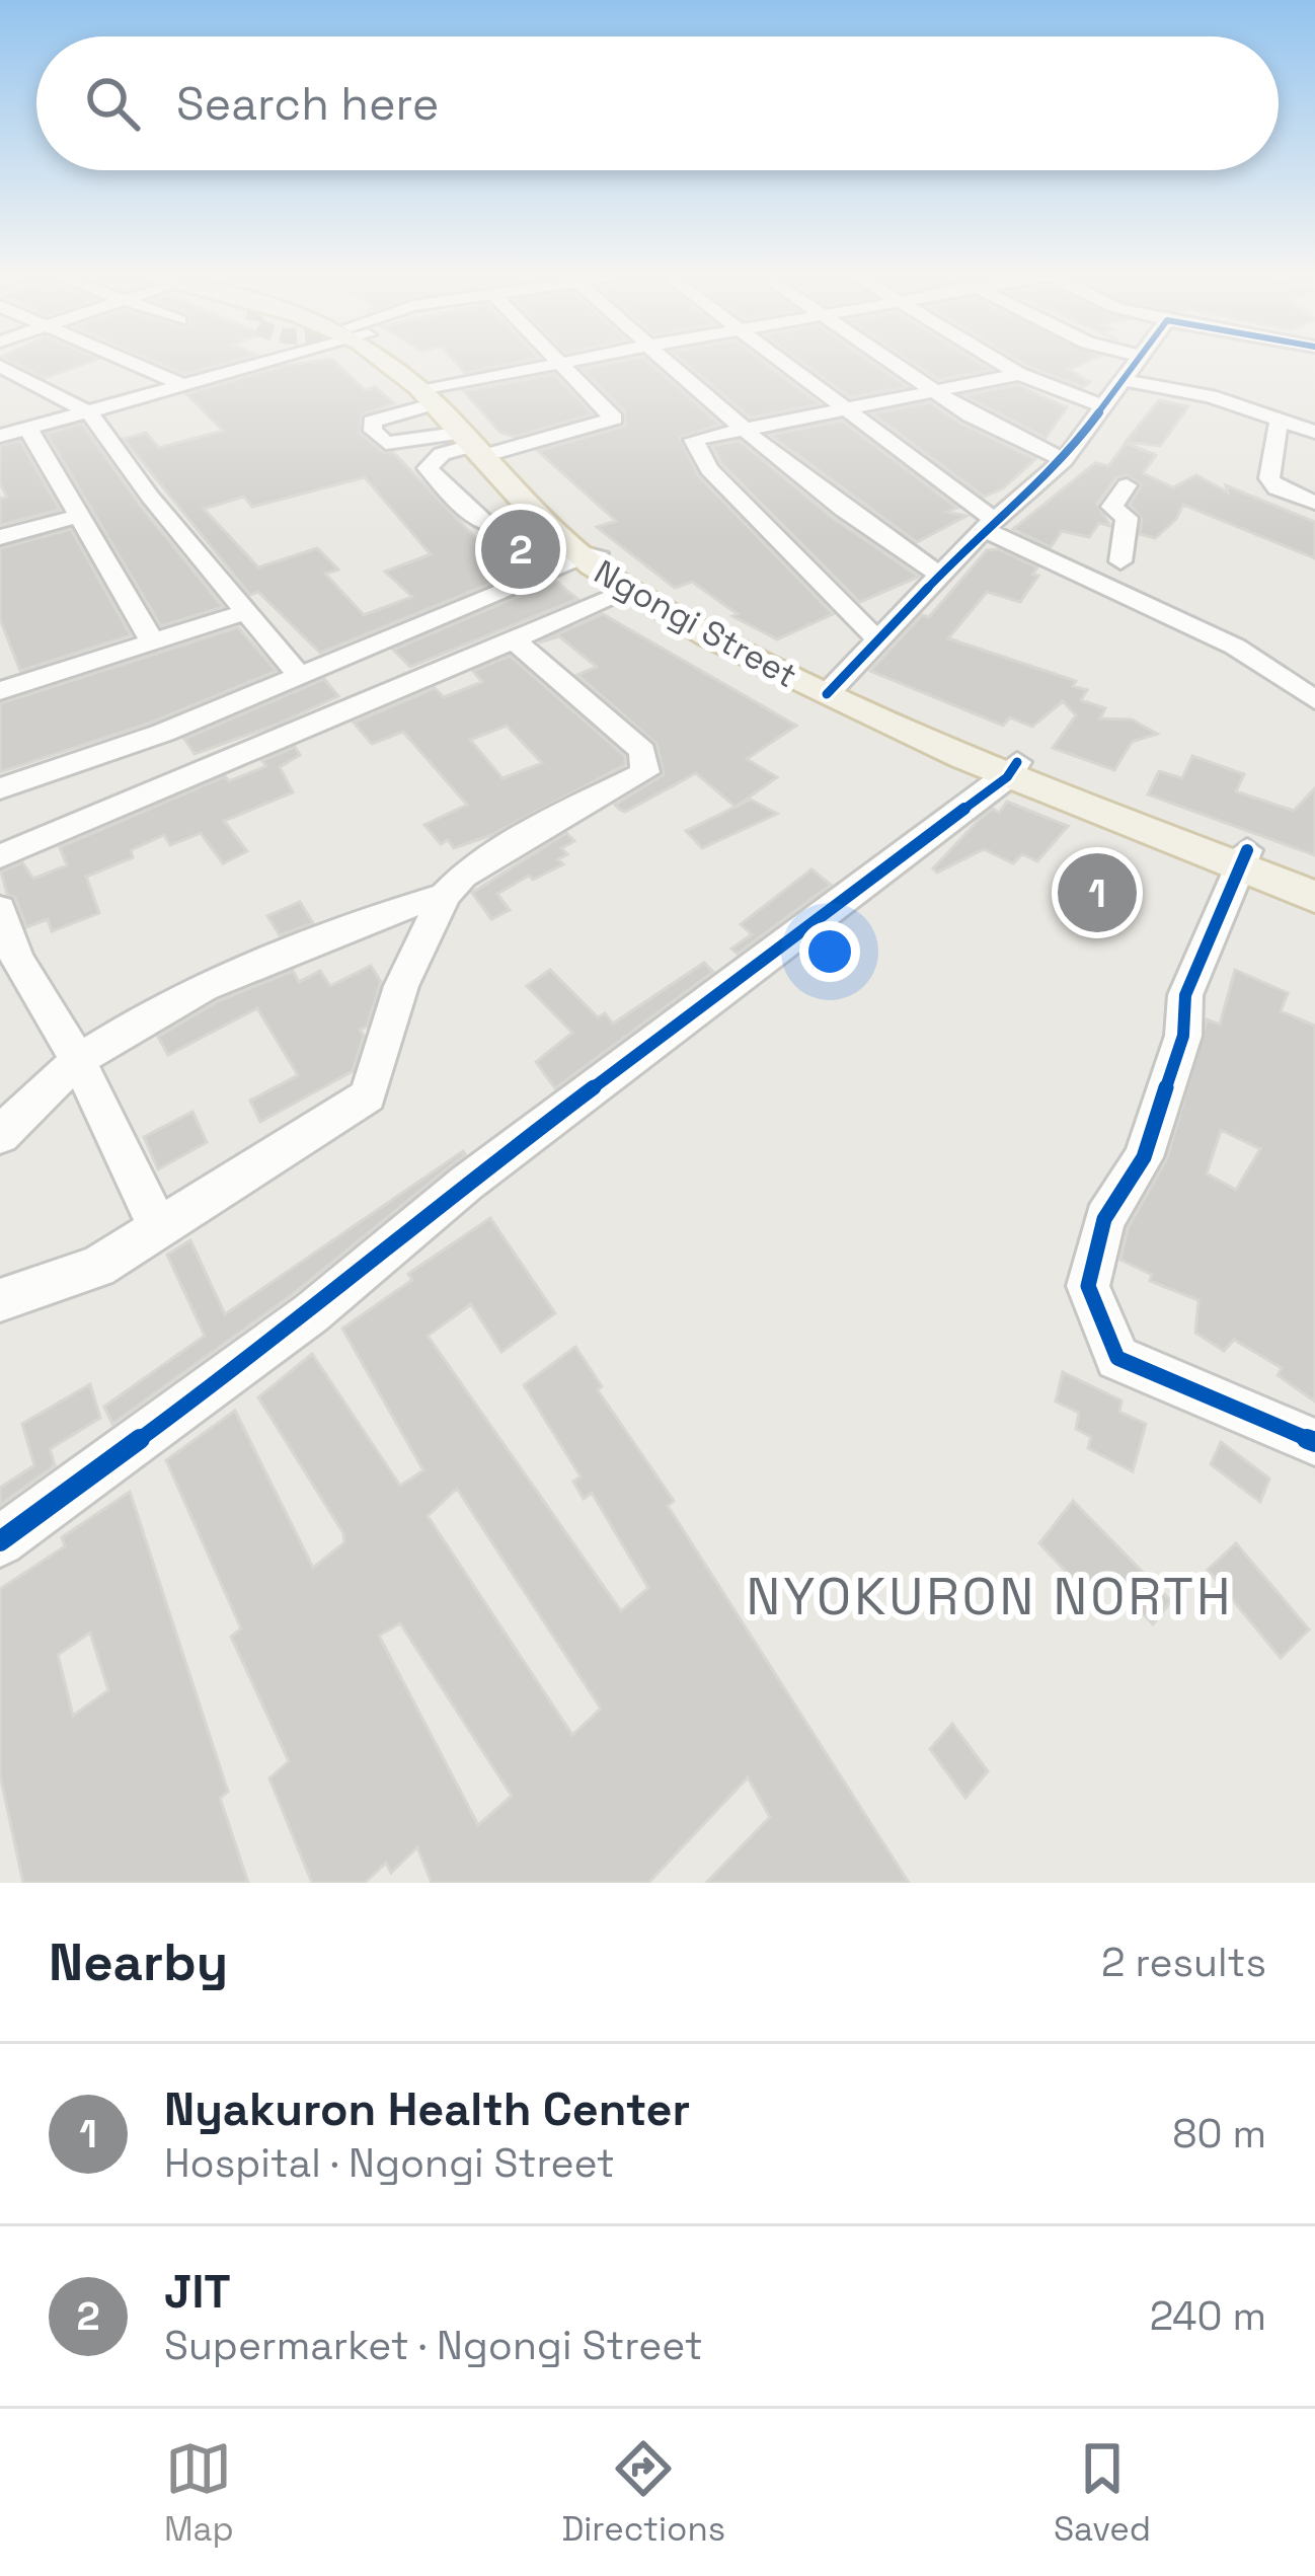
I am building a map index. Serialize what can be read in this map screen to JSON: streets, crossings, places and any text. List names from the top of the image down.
{
  "streets": {
    "main road": ["Ngongi Street"]
  },
  "districts": ["NYOKURON NORTH"],
  "page": {
    "search": "Search here",
    "pins": ["2", "1"],
    "heading": ["Nearby", "2 results"],
    "list": [
      {
        "mark": "1",
        "name": "Nyakuron Health Center",
        "note": "Hospital · Ngongi Street",
        "value": "80 m"
      },
      {
        "mark": "2",
        "name": "JIT",
        "note": "Supermarket · Ngongi Street",
        "value": "240 m"
      }
    ],
    "nav": ["Map", "Directions", "Saved"]
  }
}
